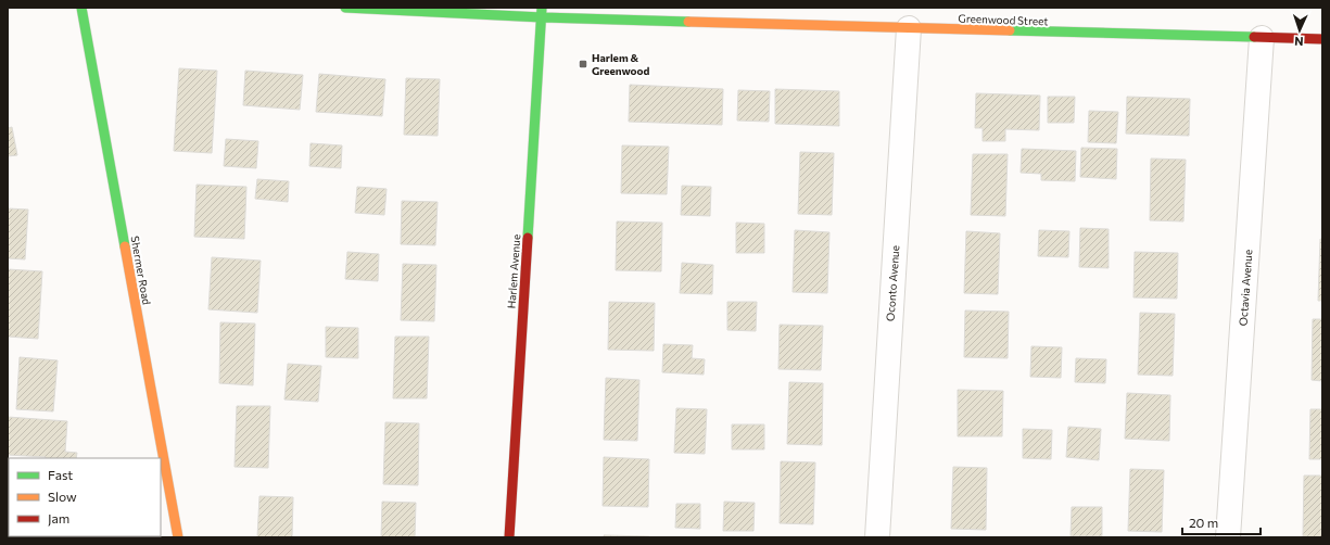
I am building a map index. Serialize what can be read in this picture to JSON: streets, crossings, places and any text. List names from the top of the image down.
{
  "streets": {
    "main road": ["Greenwood Street", "Shermer Road", "Harlem Avenue"],
    "street": ["Oconto Avenue", "Octavia Avenue"]
  },
  "crossings": [
    ["Greenwood Street", "Harlem Avenue"],
    ["Greenwood Street", "Oconto Avenue"],
    ["Greenwood Street", "Octavia Avenue"]
  ],
  "places": {
    "transit": ["Harlem & Greenwood"]
  },
  "legend": ["Fast", "Slow", "Jam"],
  "scale_bar": "20 m",
  "north": "bottom"
}
